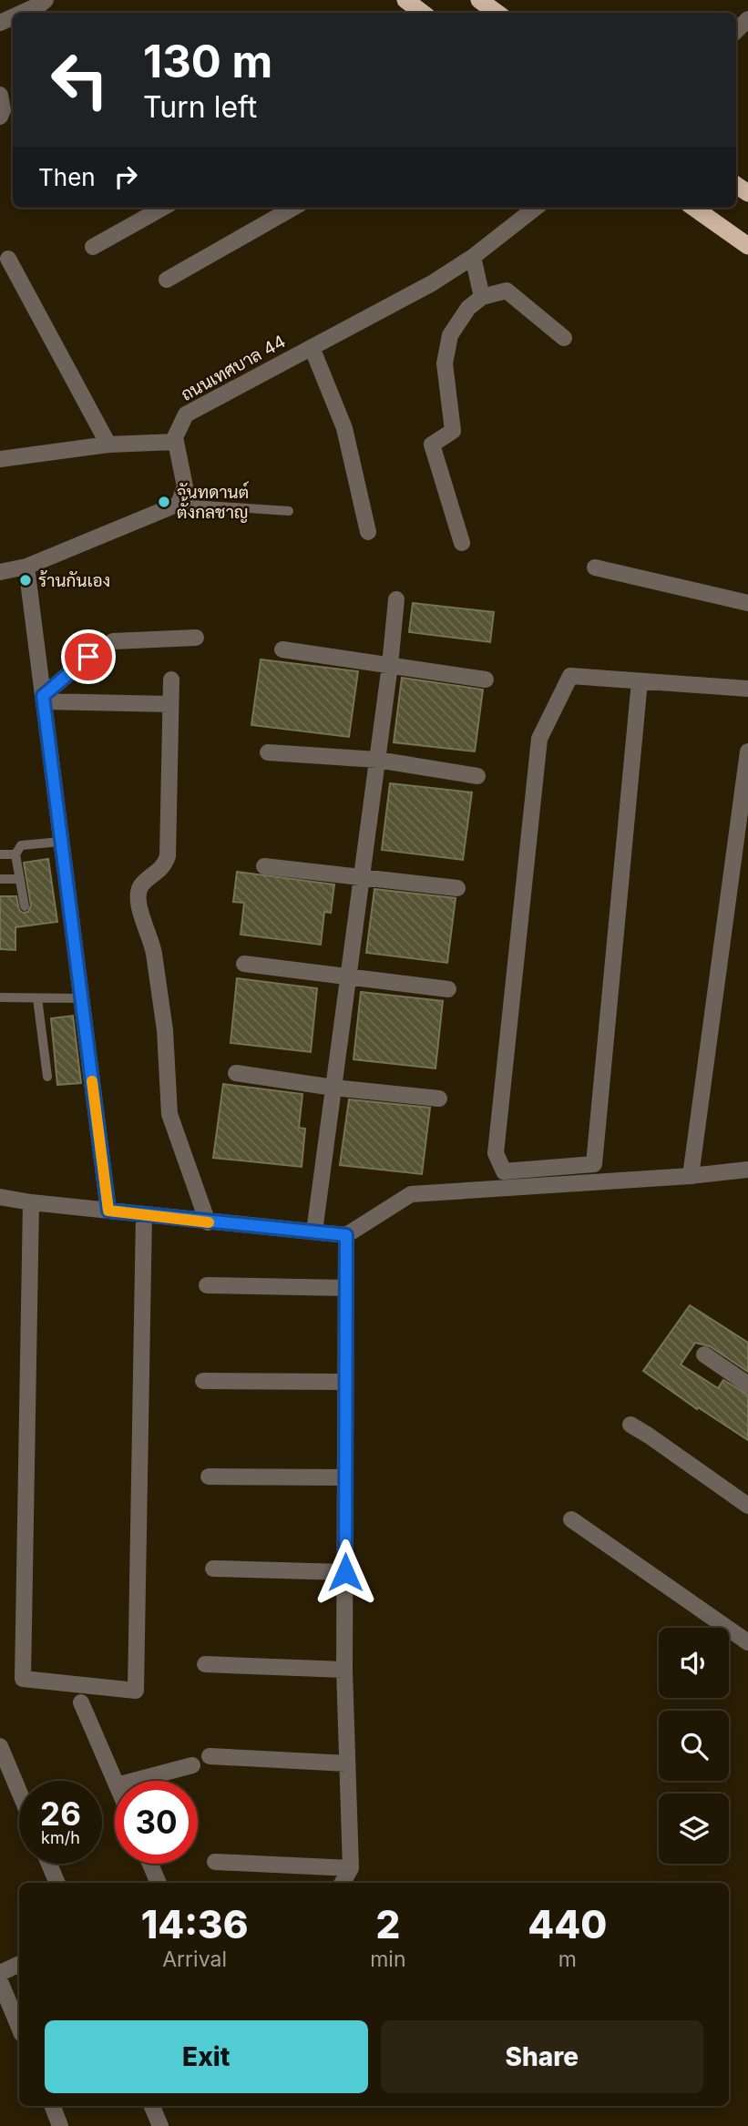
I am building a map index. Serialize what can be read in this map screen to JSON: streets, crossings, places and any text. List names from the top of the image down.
{
  "streets": {
    "street": ["ถนนเทศบาล 44"]
  },
  "places": ["จันทดานต์ ตั้งกลชาญ", "ร้านกันเอง"],
  "page": {
    "turn": ["130 m", "Turn left"],
    "then": "Then",
    "speed": "26 km/h",
    "limit": "30",
    "eta": [
      "14:36",
      "Arrival",
      "2",
      "min",
      "440",
      "m"
    ],
    "buttons": ["Exit", "Share"]
  }
}
